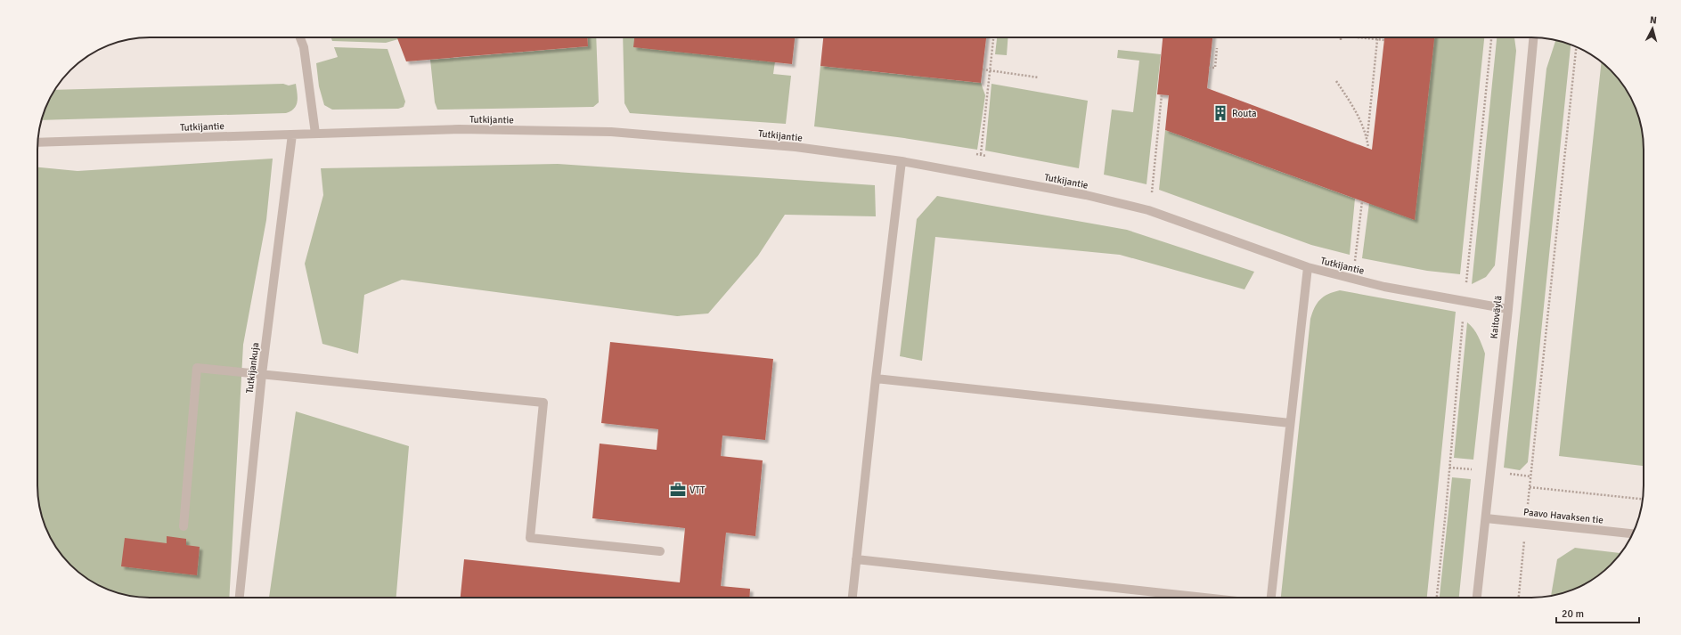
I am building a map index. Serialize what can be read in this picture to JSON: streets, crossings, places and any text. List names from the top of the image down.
{
  "streets": {
    "street": [
      "Tutkijantie",
      "Kaitoväylä",
      "Tutkijankuja",
      "Paavo Havaksen tie"
    ]
  },
  "crossings": [
    ["Tutkijantie", "Kaitoväylä"],
    ["Tutkijantie", "Tutkijankuja"],
    ["Kaitoväylä", "Paavo Havaksen tie"]
  ],
  "places": {
    "building": ["Routa"],
    "office": ["VTT"]
  },
  "scale_bar": "20 m",
  "north": "top"
}
